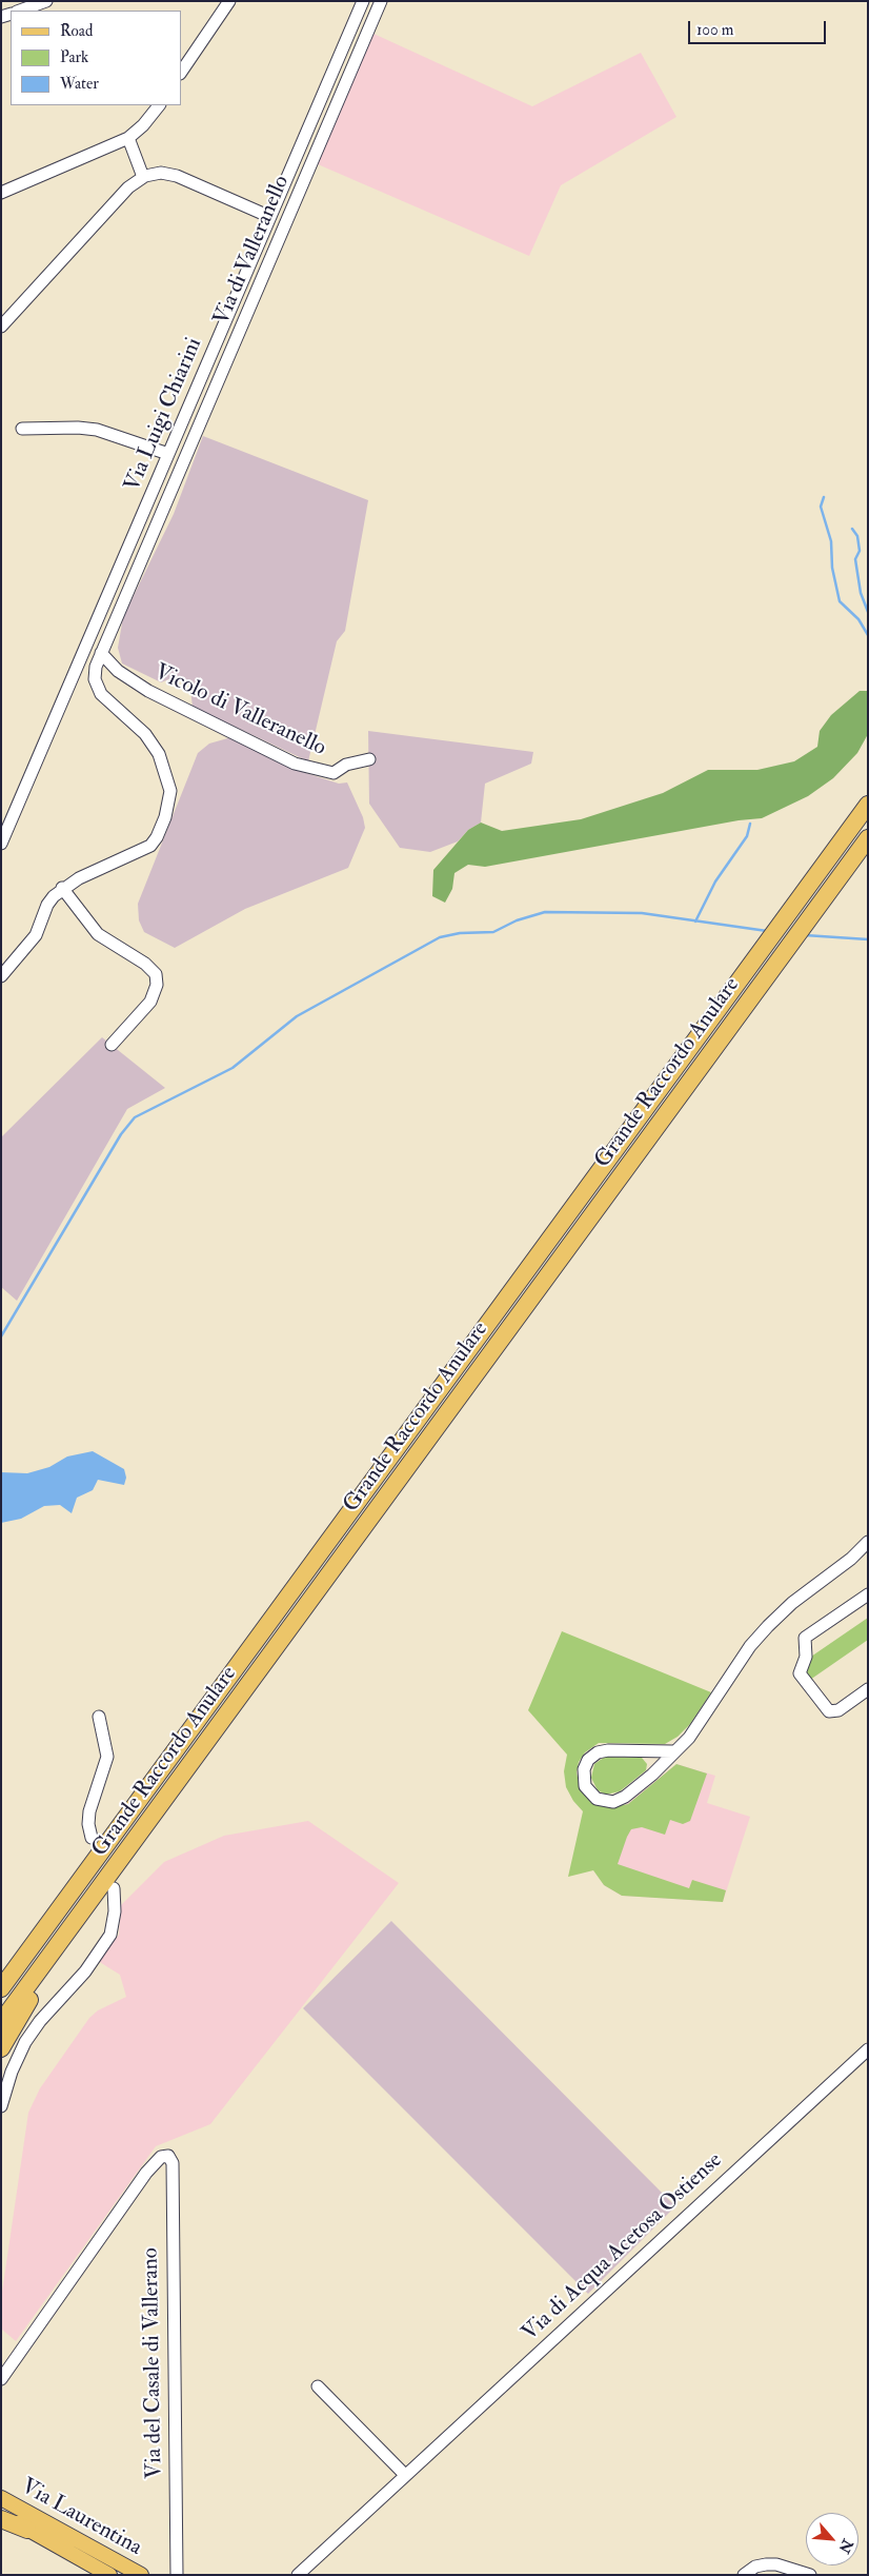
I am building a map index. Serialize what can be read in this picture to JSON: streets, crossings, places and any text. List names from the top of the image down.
{
  "streets": {
    "highway": ["Grande Raccordo Anulare"],
    "main road": ["Via Laurentina"],
    "street": [
      "Via di Valleranello",
      "Via Luigi Chiarini",
      "Vicolo di Valleranello",
      "Via di Acqua Acetosa Ostiense",
      "Via del Casale di Vallerano"
    ]
  },
  "crossings": [
    ["Via di Valleranello", "Vicolo di Valleranello"]
  ],
  "legend": ["Road", "Park", "Water"],
  "scale_bar": "100 m",
  "north": "bottom right"
}
